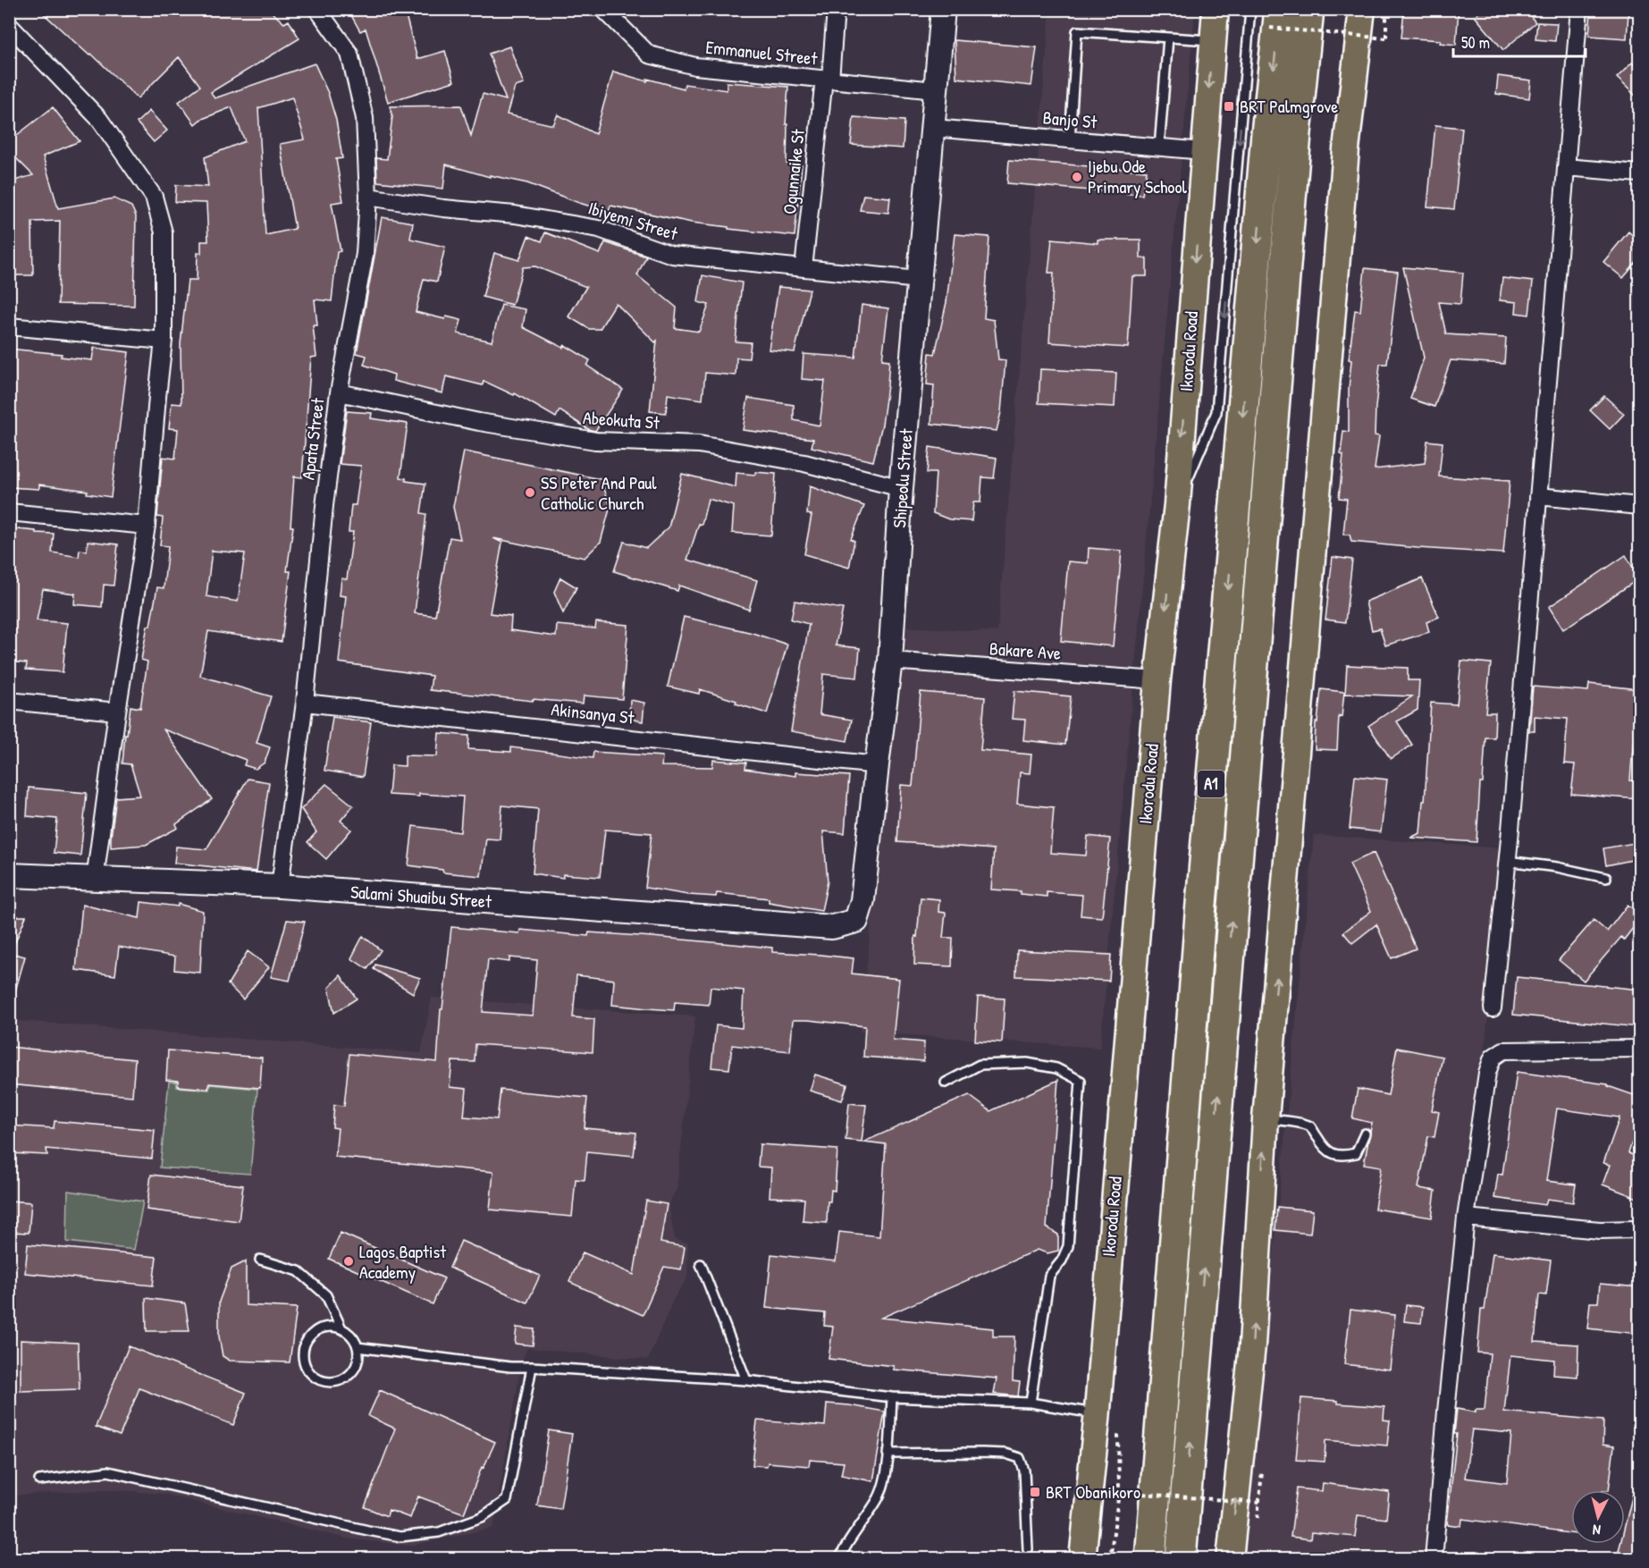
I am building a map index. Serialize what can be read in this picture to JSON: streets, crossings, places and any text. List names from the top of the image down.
{
  "streets": {
    "highway": ["A1"],
    "main road": ["Ikorodu Road"],
    "street": [
      "Emmanuel Street",
      "Banjo St",
      "Ogunnaike St",
      "Ibiyemi Street",
      "Abeokuta St",
      "Apata Street",
      "Shipeolu Street",
      "Bakare Ave",
      "Akinsanya St",
      "Salami Shuaibu Street"
    ]
  },
  "crossings": [
    ["Emmanuel Street", "Ogunnaike St"],
    ["Emmanuel Street", "Shipeolu Street"],
    ["Banjo St", "Ikorodu Road"],
    ["Banjo St", "Shipeolu Street"],
    ["Ogunnaike St", "Ibiyemi Street"],
    ["Ibiyemi Street", "Apata Street"],
    ["Ibiyemi Street", "Shipeolu Street"],
    ["Ikorodu Road", "Bakare Ave"],
    ["Abeokuta St", "Apata Street"],
    ["Abeokuta St", "Shipeolu Street"],
    ["Apata Street", "Akinsanya St"],
    ["Apata Street", "Salami Shuaibu Street"],
    ["Shipeolu Street", "Bakare Ave"],
    ["Shipeolu Street", "Akinsanya St"],
    ["Shipeolu Street", "Salami Shuaibu Street"]
  ],
  "places": {
    "transit": ["BRT Palmgrove", "BRT Obanikoro"],
    "other": ["Ijebu Ode Primary School", "SS Peter And Paul Catholic Church", "Lagos Baptist Academy"]
  },
  "scale_bar": "50 m",
  "north": "bottom"
}
